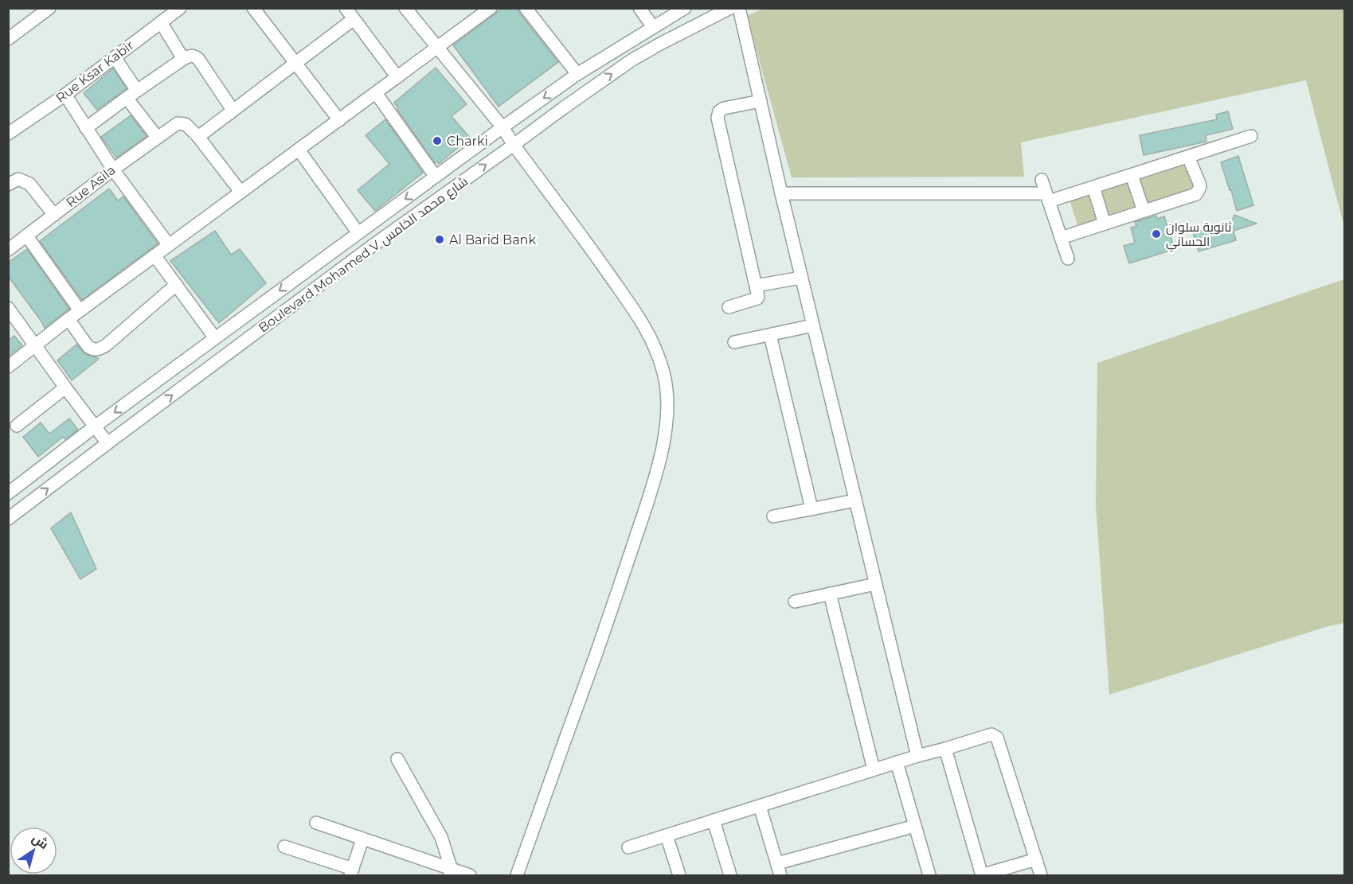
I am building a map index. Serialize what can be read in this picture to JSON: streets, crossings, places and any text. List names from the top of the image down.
{
  "streets": {
    "street": ["Rue Ksar Kabir", "Rue Asila", "Boulevard Mohamed V شارع محمد الخامس"]
  },
  "places": ["Charki", "ثانوية سلوان الحساني", "Al Barid Bank"],
  "north": "top right"
}
